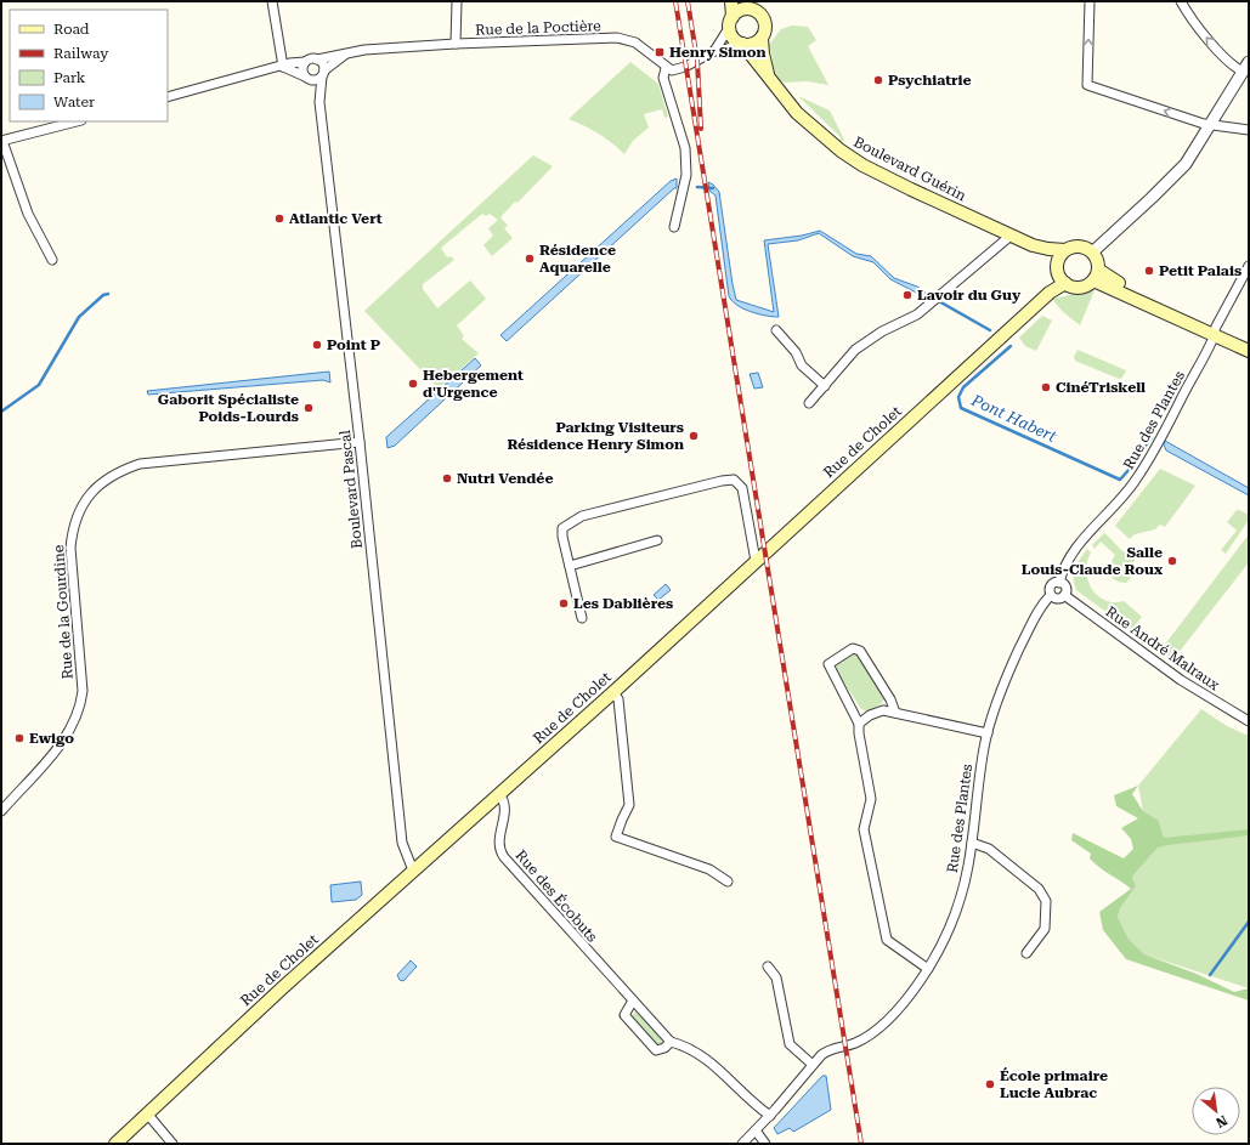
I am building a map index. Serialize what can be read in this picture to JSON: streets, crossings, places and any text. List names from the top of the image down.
{
  "streets": {
    "main road": ["Boulevard Guérin", "Rue de Cholet"],
    "street": [
      "Rue de la Poctière",
      "Rue des Plantes",
      "Boulevard Pascal",
      "Rue de la Gourdine",
      "Rue André Malraux",
      "Rue des Écobuts"
    ]
  },
  "crossings": [
    ["Rue de la Poctière", "Boulevard Pascal"],
    ["Boulevard Guérin", "Rue de Cholet"],
    ["Rue des Plantes", "Rue André Malraux"],
    ["Rue des Plantes", "Rue des Écobuts"],
    ["Rue de Cholet", "Boulevard Pascal"],
    ["Rue de Cholet", "Rue des Écobuts"],
    ["Boulevard Pascal", "Rue de la Gourdine"]
  ],
  "water": ["Pont Habert"],
  "places": {
    "transit": ["Henry Simon"],
    "other": [
      "Psychiatrie",
      "Atlantic Vert",
      "Résidence Aquarelle",
      "Petit Palais",
      "Lavoir du Guy",
      "Point P",
      "Hebergement d'Urgence",
      "CinéTriskell",
      "Gaborit Spécialiste Poids-Lourds",
      "Parking Visiteurs Résidence Henry Simon",
      "Nutri Vendée",
      "Salle Louis-Claude Roux",
      "Les Dablières",
      "Ewigo",
      "École primaire Lucie Aubrac"
    ]
  },
  "legend": [
    "Road",
    "Railway",
    "Park",
    "Water"
  ],
  "north": "bottom right"
}
